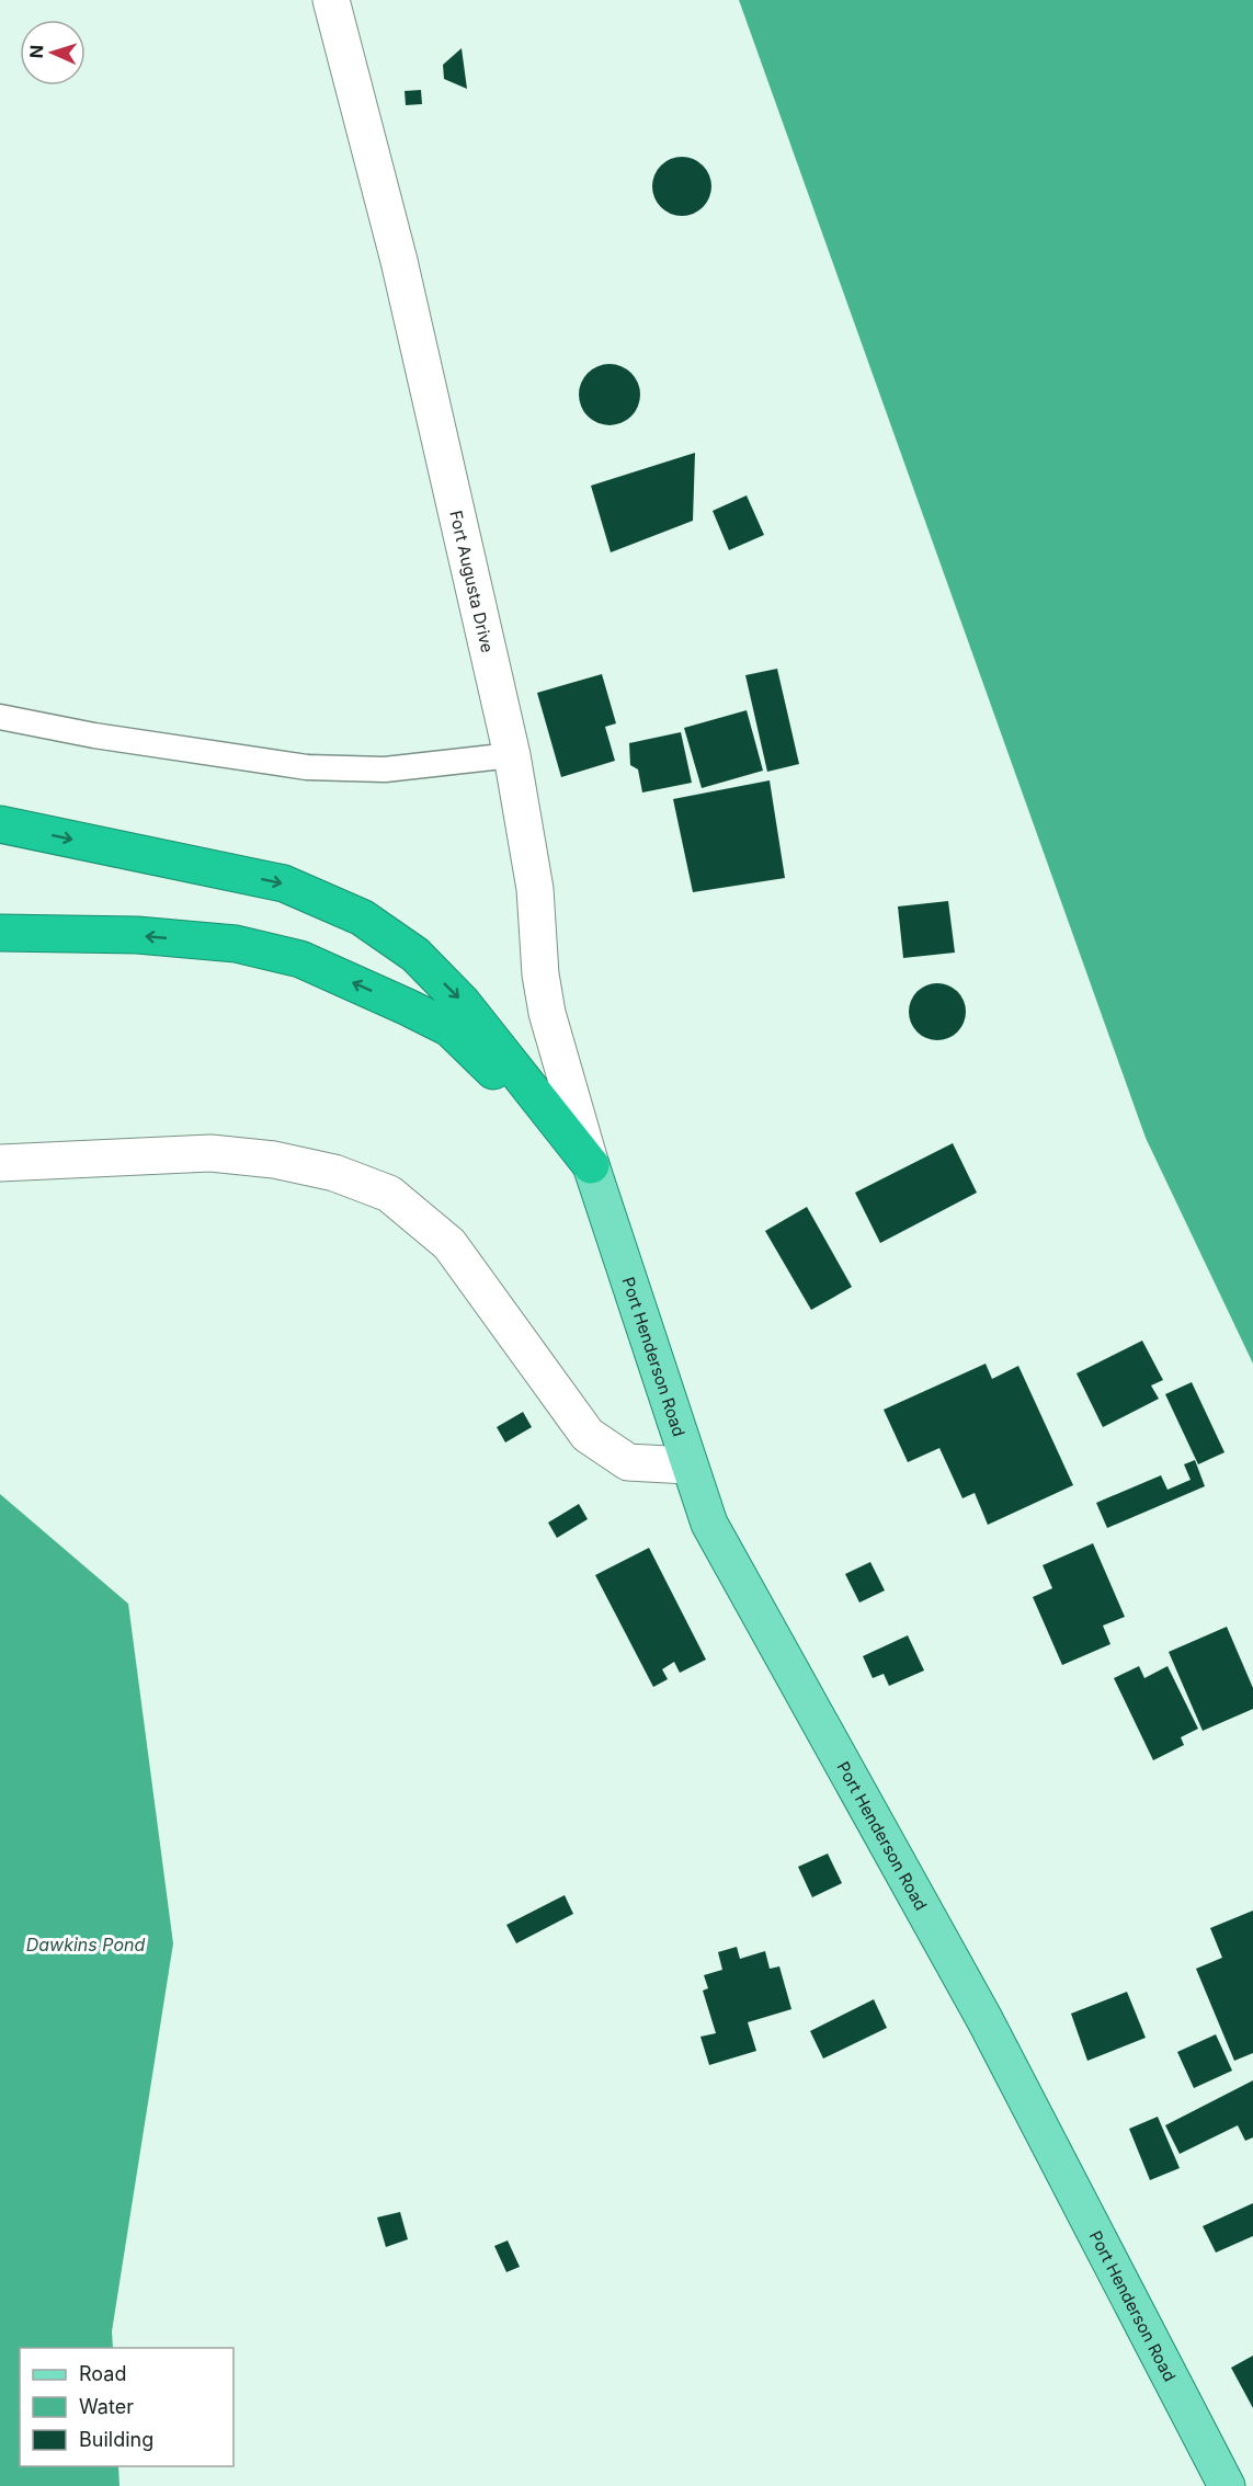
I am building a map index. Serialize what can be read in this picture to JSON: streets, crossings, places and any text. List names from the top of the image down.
{
  "streets": {
    "main road": ["Port Henderson Road"],
    "street": ["Fort Augusta Drive"]
  },
  "crossings": [
    ["Fort Augusta Drive", "Port Henderson Road"]
  ],
  "water": ["Dawkins Pond"],
  "legend": ["Road", "Water", "Building"],
  "north": "left"
}
